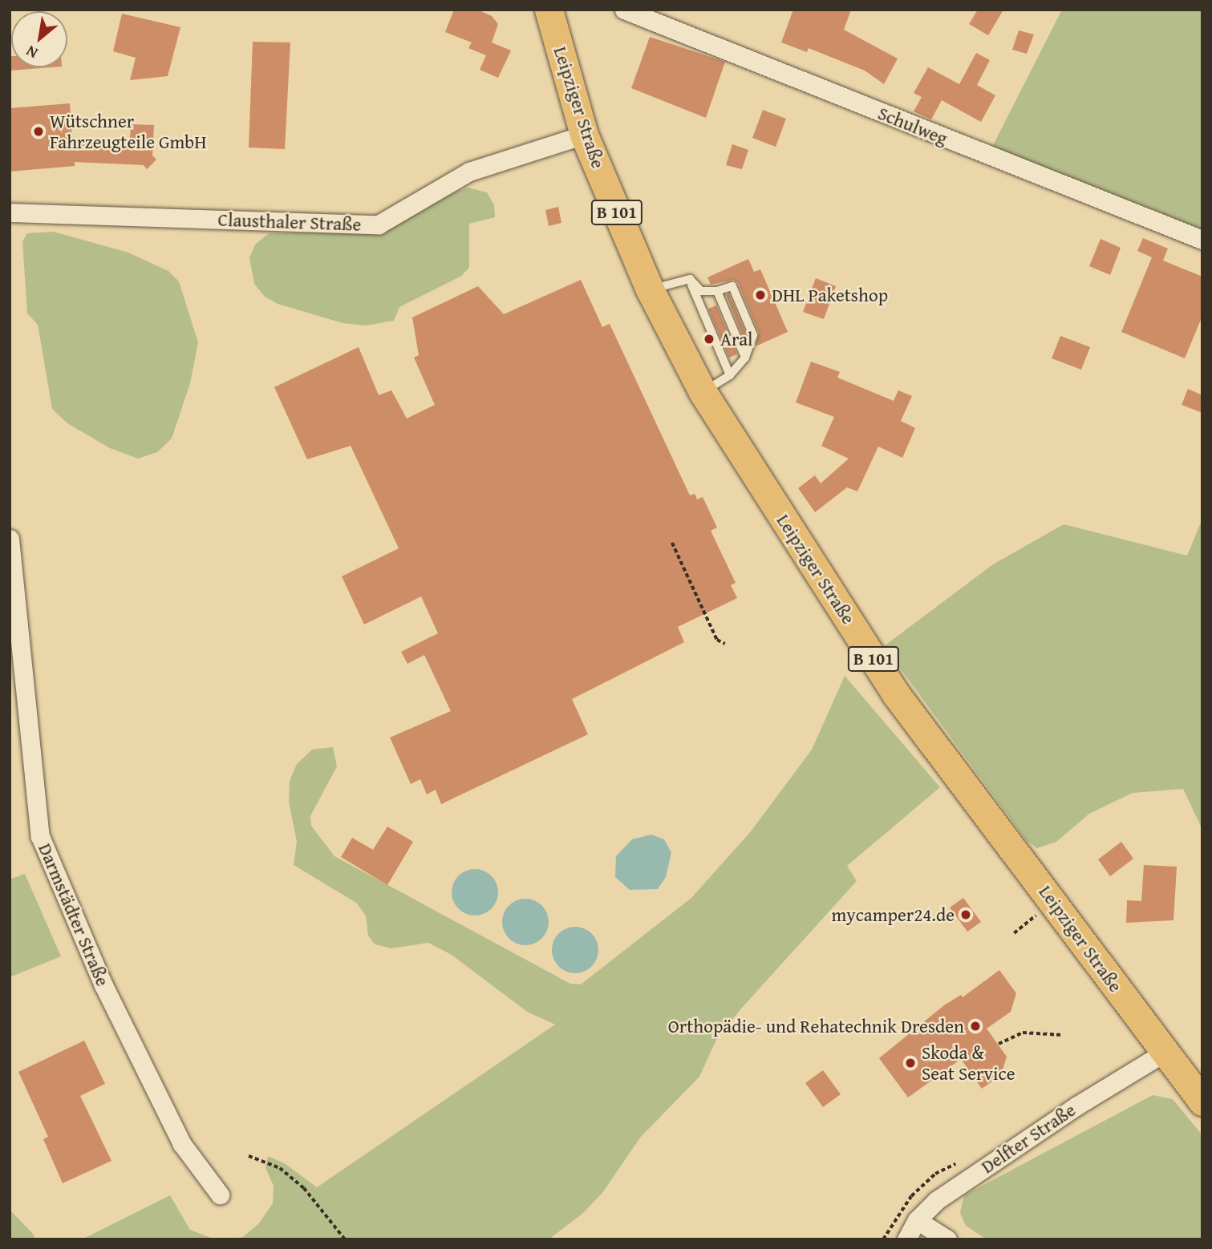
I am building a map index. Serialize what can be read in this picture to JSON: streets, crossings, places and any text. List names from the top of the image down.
{
  "streets": {
    "main road": ["Leipziger Straße", "B 101"],
    "street": [
      "Schulweg",
      "Clausthaler Straße",
      "Darmstädter Straße",
      "Delfter Straße"
    ]
  },
  "crossings": [
    ["Leipziger Straße", "Clausthaler Straße"],
    ["Leipziger Straße", "Delfter Straße"]
  ],
  "places": [
    "Wütschner Fahrzeugteile GmbH",
    "DHL Paketshop",
    "Aral",
    "mycamper24.de",
    "Orthopädie- und Rehatechnik Dresden",
    "Skoda & Seat Service"
  ],
  "north": "bottom left"
}
